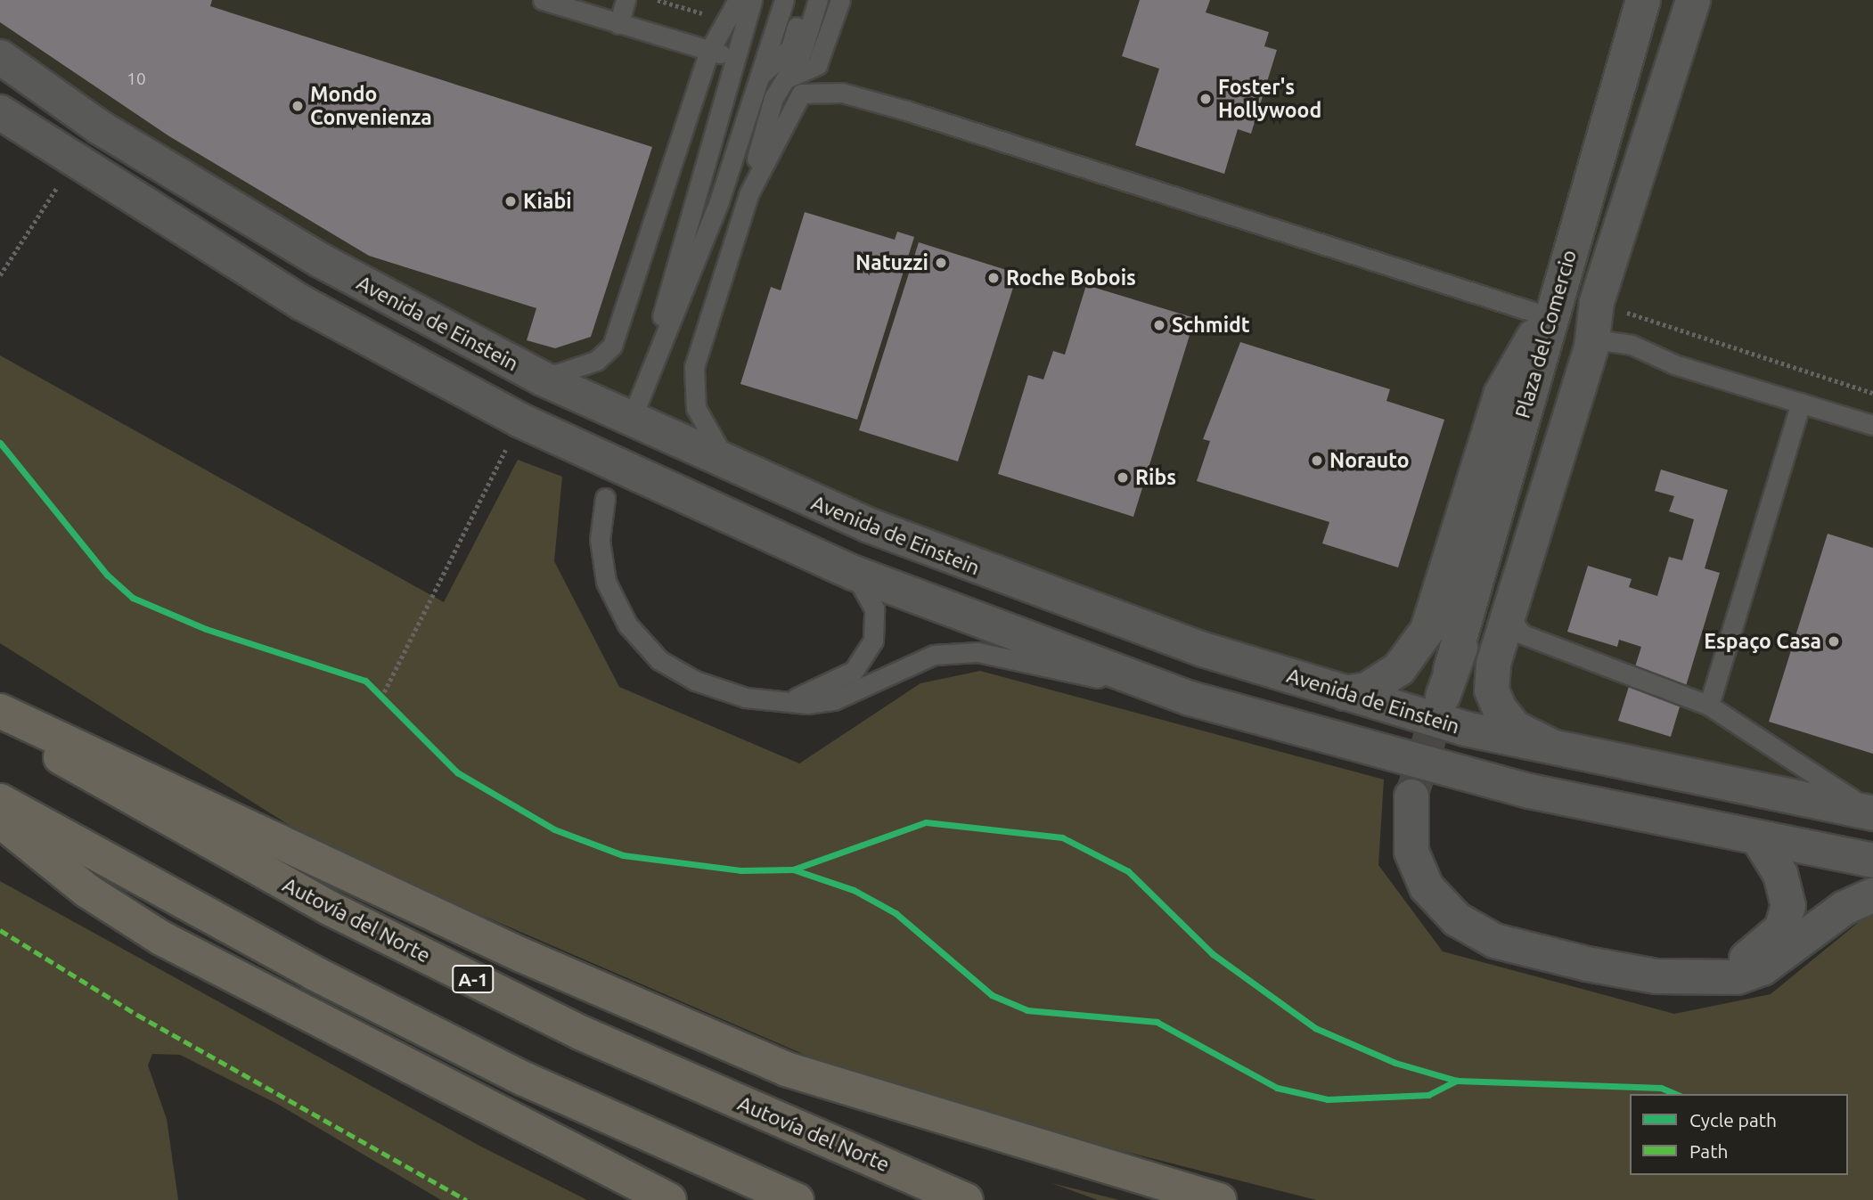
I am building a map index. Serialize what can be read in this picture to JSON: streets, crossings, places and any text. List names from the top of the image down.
{
  "streets": {
    "highway": ["Autovía del Norte", "A-1"],
    "street": ["Avenida de Einstein", "Plaza del Comercio"]
  },
  "crossings": [
    ["Avenida de Einstein", "Plaza del Comercio"]
  ],
  "places": [
    "Foster's Hollywood",
    "Mondo Convenienza",
    "Kiabi",
    "Natuzzi",
    "Roche Bobois",
    "Schmidt",
    "Norauto",
    "Ribs",
    "Espaço Casa"
  ],
  "house_numbers": ["10"],
  "legend": ["Cycle path", "Path"]
}
